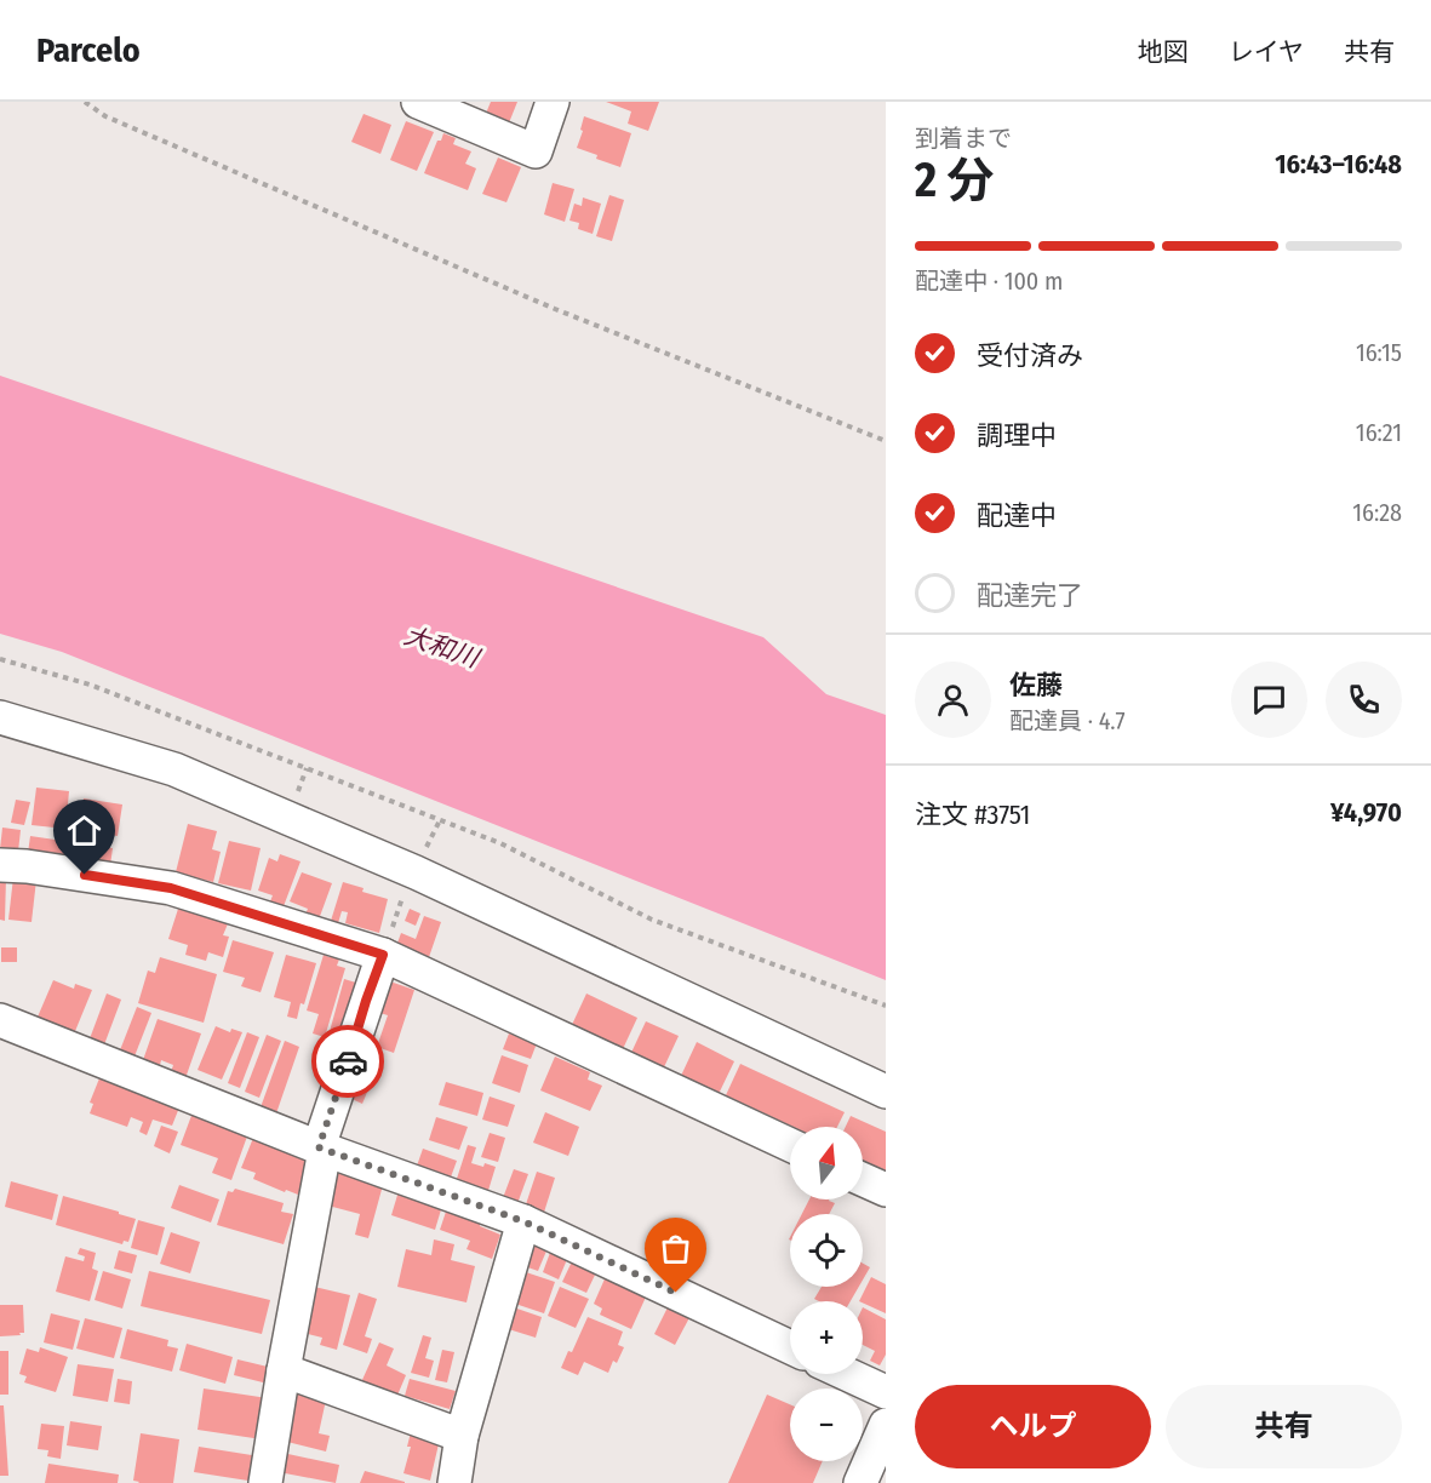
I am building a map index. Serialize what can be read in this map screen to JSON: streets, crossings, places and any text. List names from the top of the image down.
{
  "water": ["大和川"],
  "north": "top",
  "page": {
    "header": "Parcelo",
    "nav": ["地図", "レイヤ", "共有"],
    "heading": ["2 分", "到着まで", "16:43–16:48"],
    "panel": [
      "佐藤",
      "配達員 · 4.7",
      "注文 #3751",
      "¥4,970"
    ],
    "bar": "配達中 · 100 m",
    "list": [
      ["受付済み", "16:15"],
      ["調理中", "16:21"],
      ["配達中", "16:28"],
      "配達完了"
    ],
    "map_buttons": ["+", "−"],
    "buttons": ["ヘルプ", "共有"]
  }
}
